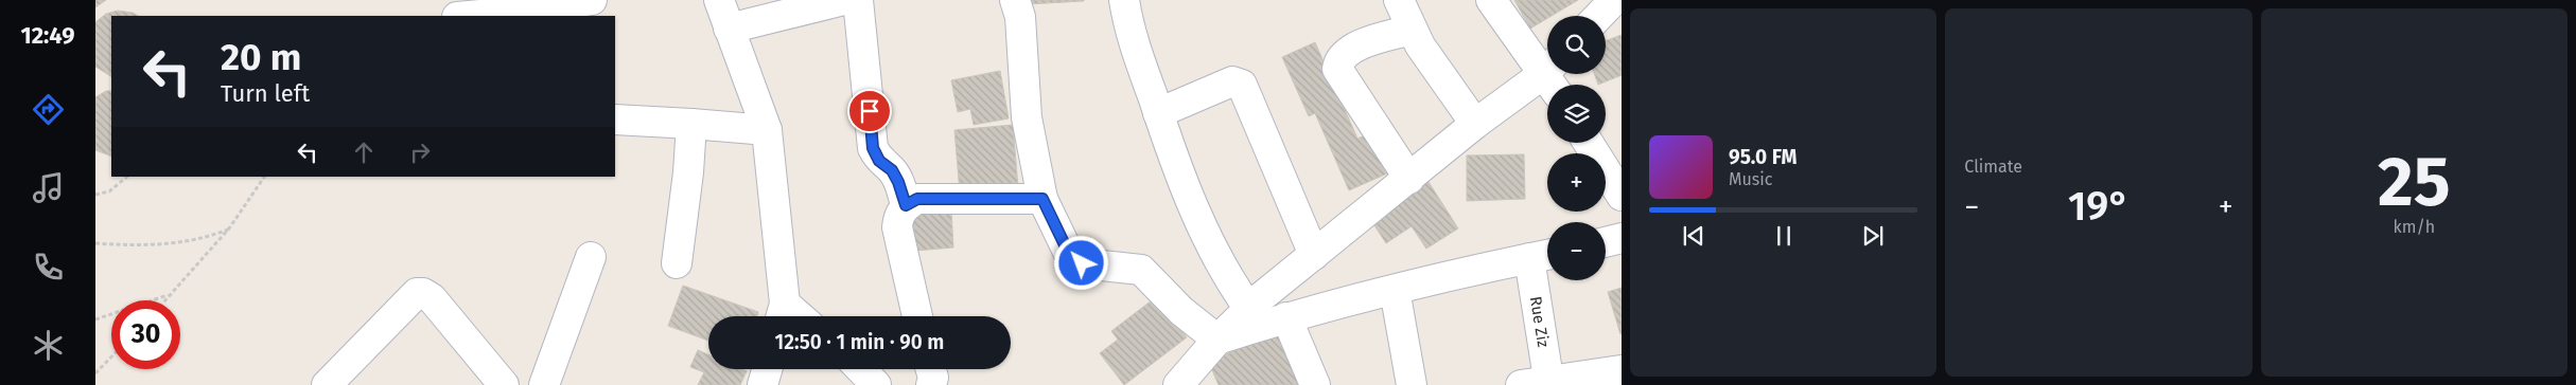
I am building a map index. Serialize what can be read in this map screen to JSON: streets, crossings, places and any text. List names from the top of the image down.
{
  "streets": {
    "street": ["Rue Ziz"]
  },
  "page": {
    "tabs": "12:49",
    "tile": [
      "Climate",
      ["25", "km/h"]
    ],
    "map_buttons": ["+", "−"],
    "turn": ["20 m", "Turn left"],
    "song": ["95.0 FM", "Music"],
    "heat": ["−", "19°", "+"],
    "limit": "30",
    "trip": "12:50 · 1 min · 90 m"
  }
}
